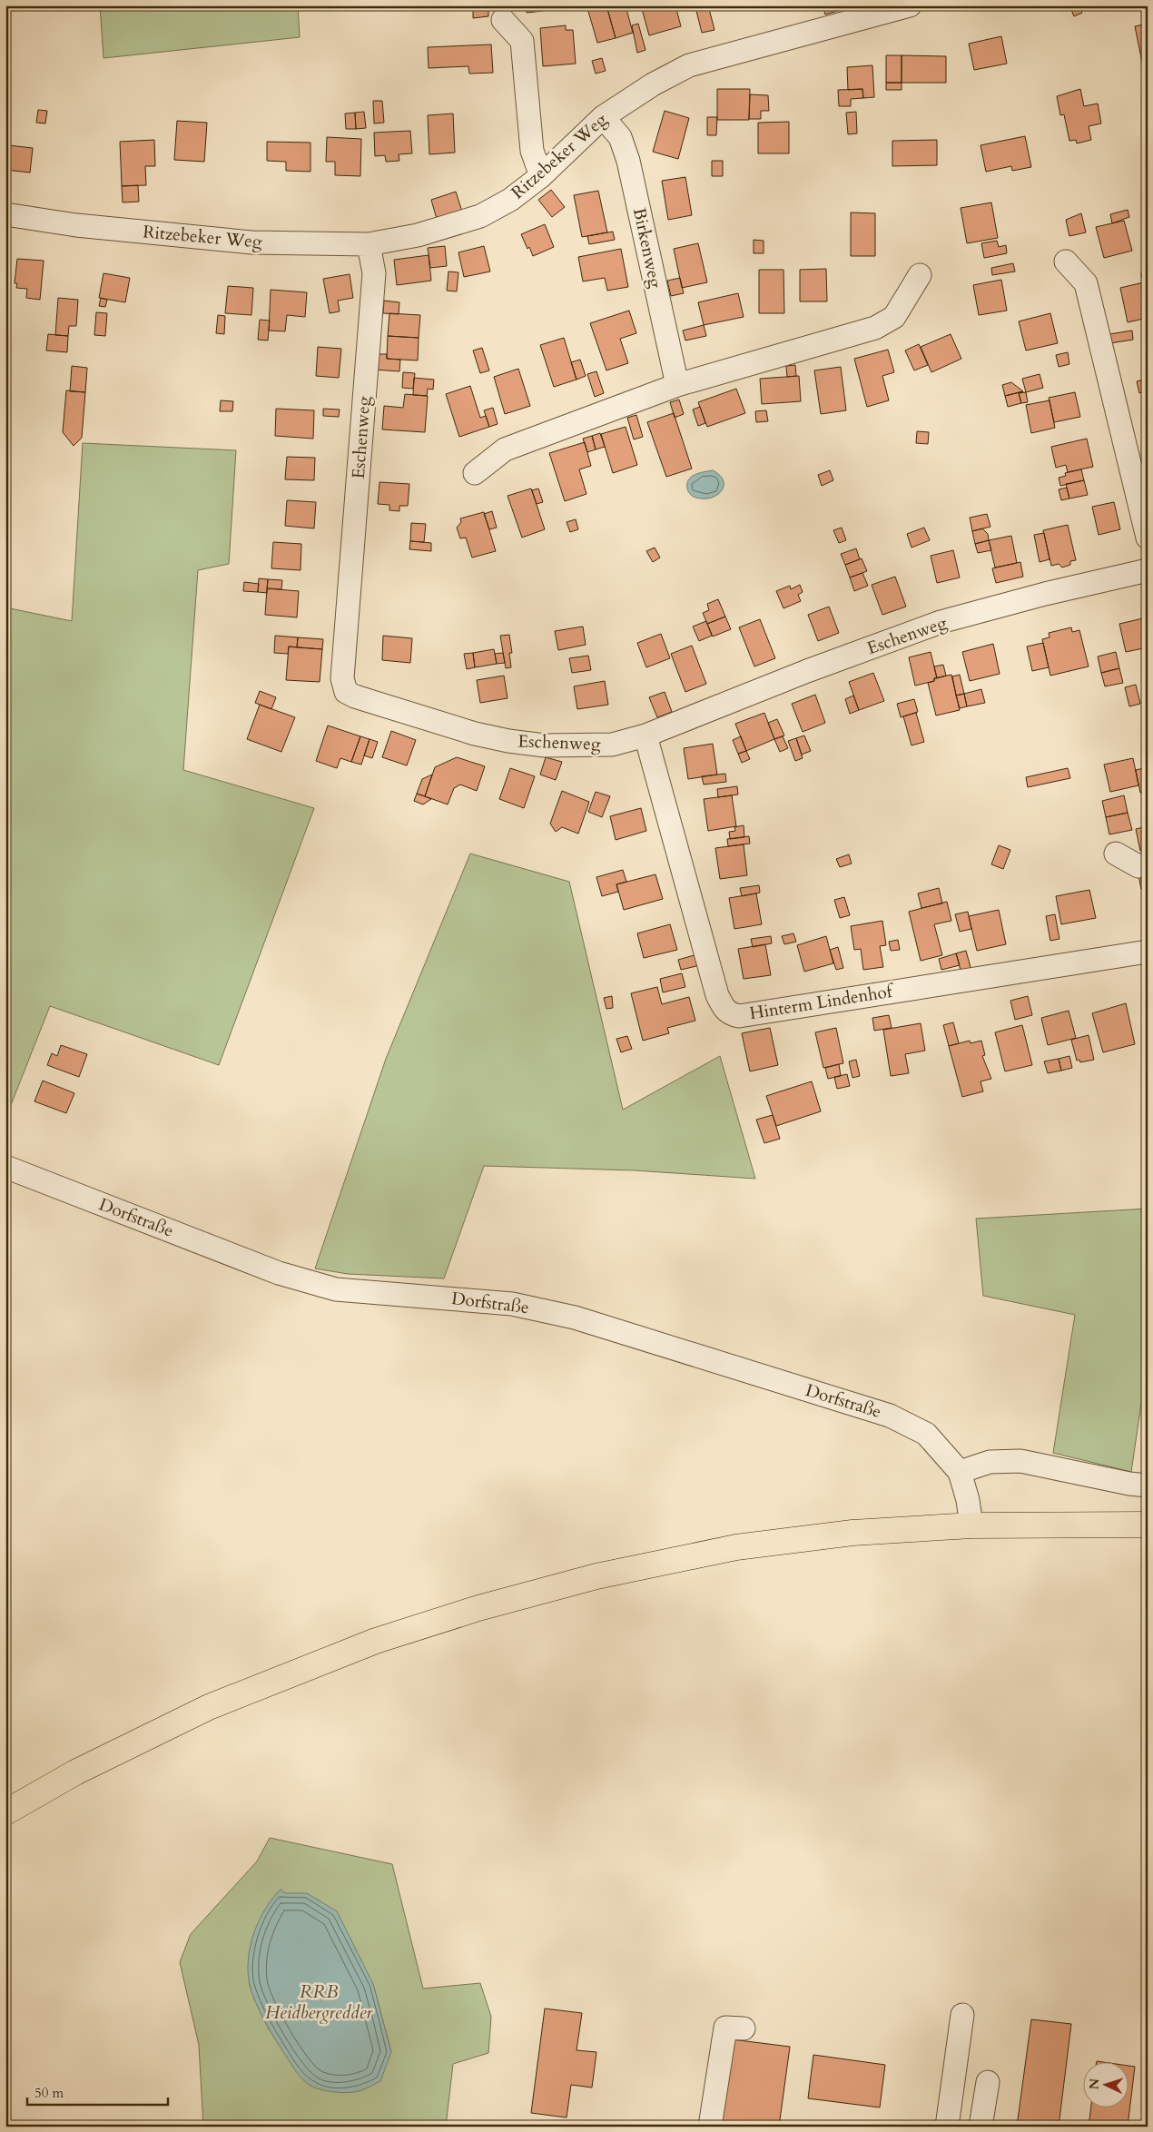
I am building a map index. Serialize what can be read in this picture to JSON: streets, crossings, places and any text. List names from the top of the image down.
{
  "streets": {
    "street": [
      "Ritzebeker Weg",
      "Birkenweg",
      "Eschenweg",
      "Hinterm Lindenhof",
      "Dorfstraße"
    ]
  },
  "crossings": [
    ["Ritzebeker Weg", "Birkenweg"],
    ["Ritzebeker Weg", "Eschenweg"],
    ["Eschenweg", "Hinterm Lindenhof"]
  ],
  "water": ["RRB Heidbergredder"],
  "scale_bar": "50 m",
  "north": "left"
}
